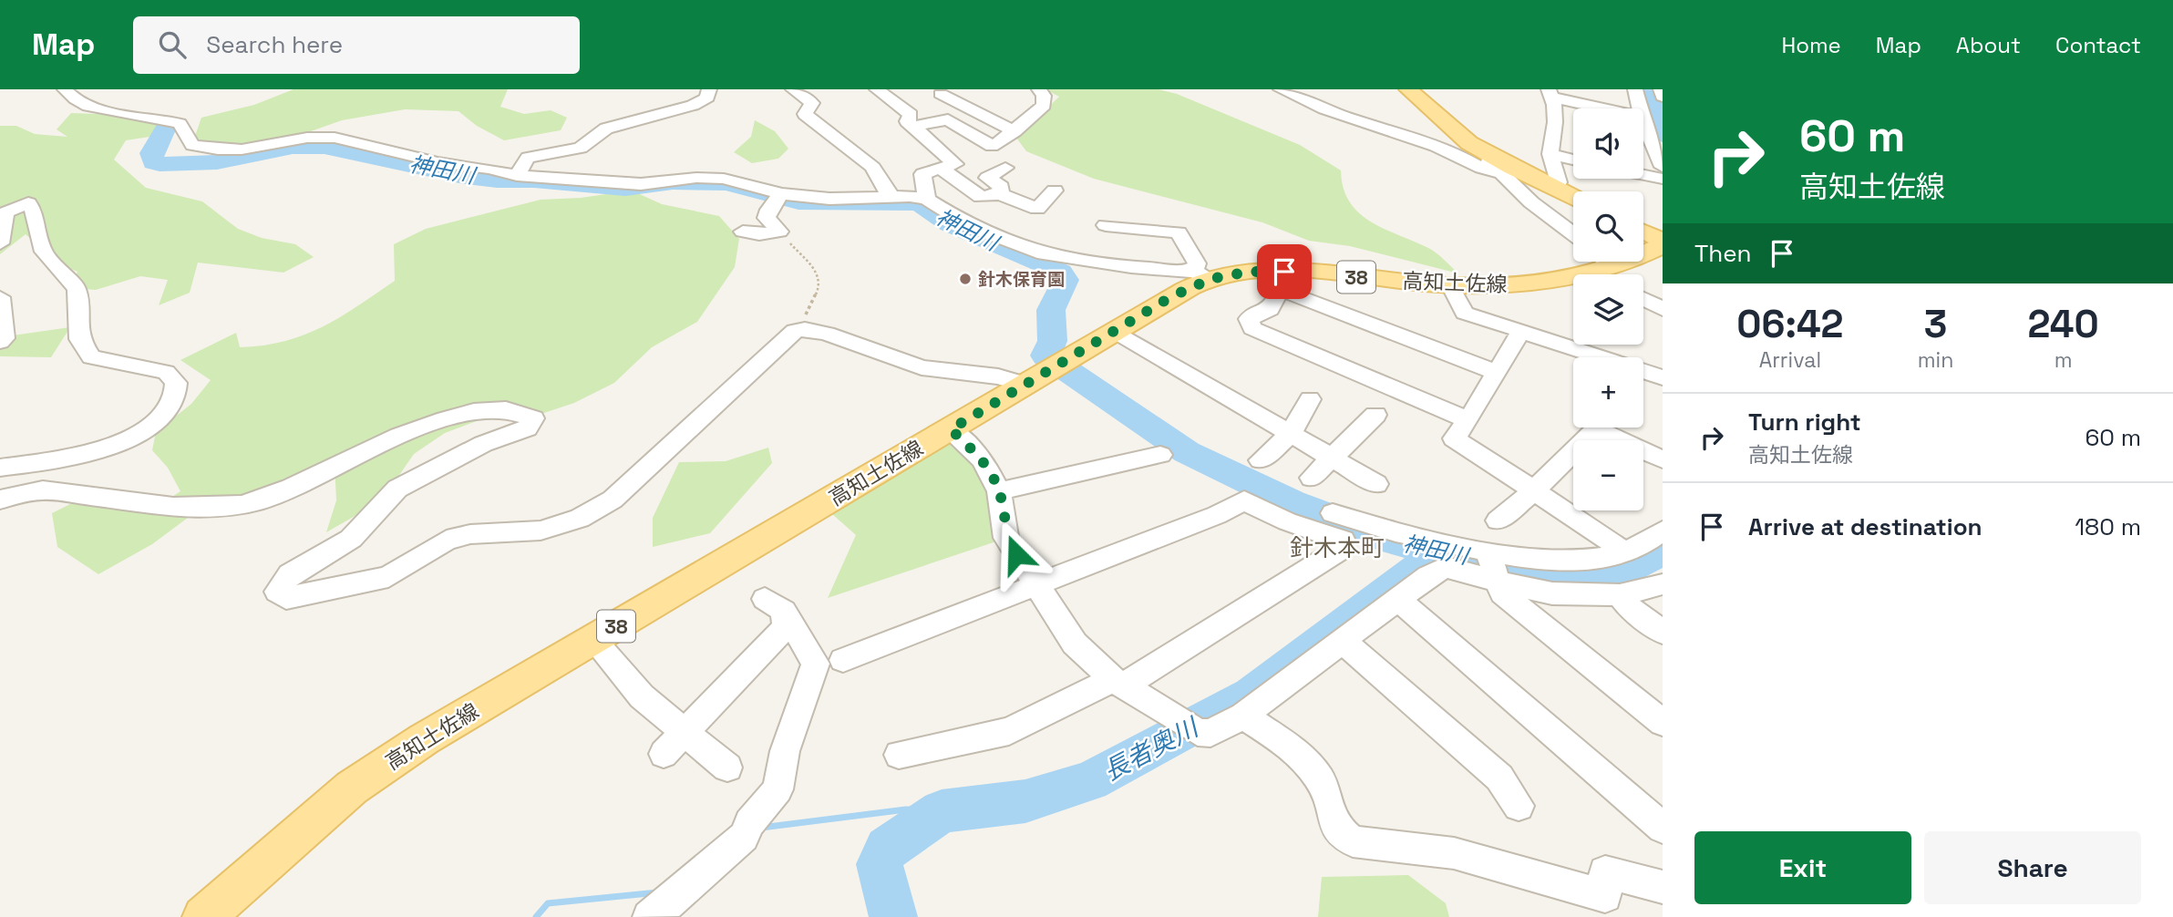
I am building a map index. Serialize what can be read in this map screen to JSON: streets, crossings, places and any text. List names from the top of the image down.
{
  "streets": {
    "main road": ["38", "高知土佐線"]
  },
  "districts": ["針木本町"],
  "water": ["神田川", "長者奥川"],
  "places": ["針木保育園"],
  "page": {
    "header": "Map",
    "search": "Search here",
    "nav": [
      "Home",
      "Map",
      "About",
      "Contact"
    ],
    "turn": ["60 m", "高知土佐線"],
    "map_buttons": ["+", "−"],
    "then": "Then",
    "eta": [
      "06:42",
      "Arrival",
      "3",
      "min",
      "240",
      "m"
    ],
    "list": [
      {
        "name": "Turn right",
        "note": "高知土佐線",
        "value": "60 m"
      },
      {
        "name": "Arrive at destination",
        "value": "180 m"
      }
    ],
    "buttons": ["Exit", "Share"]
  }
}
